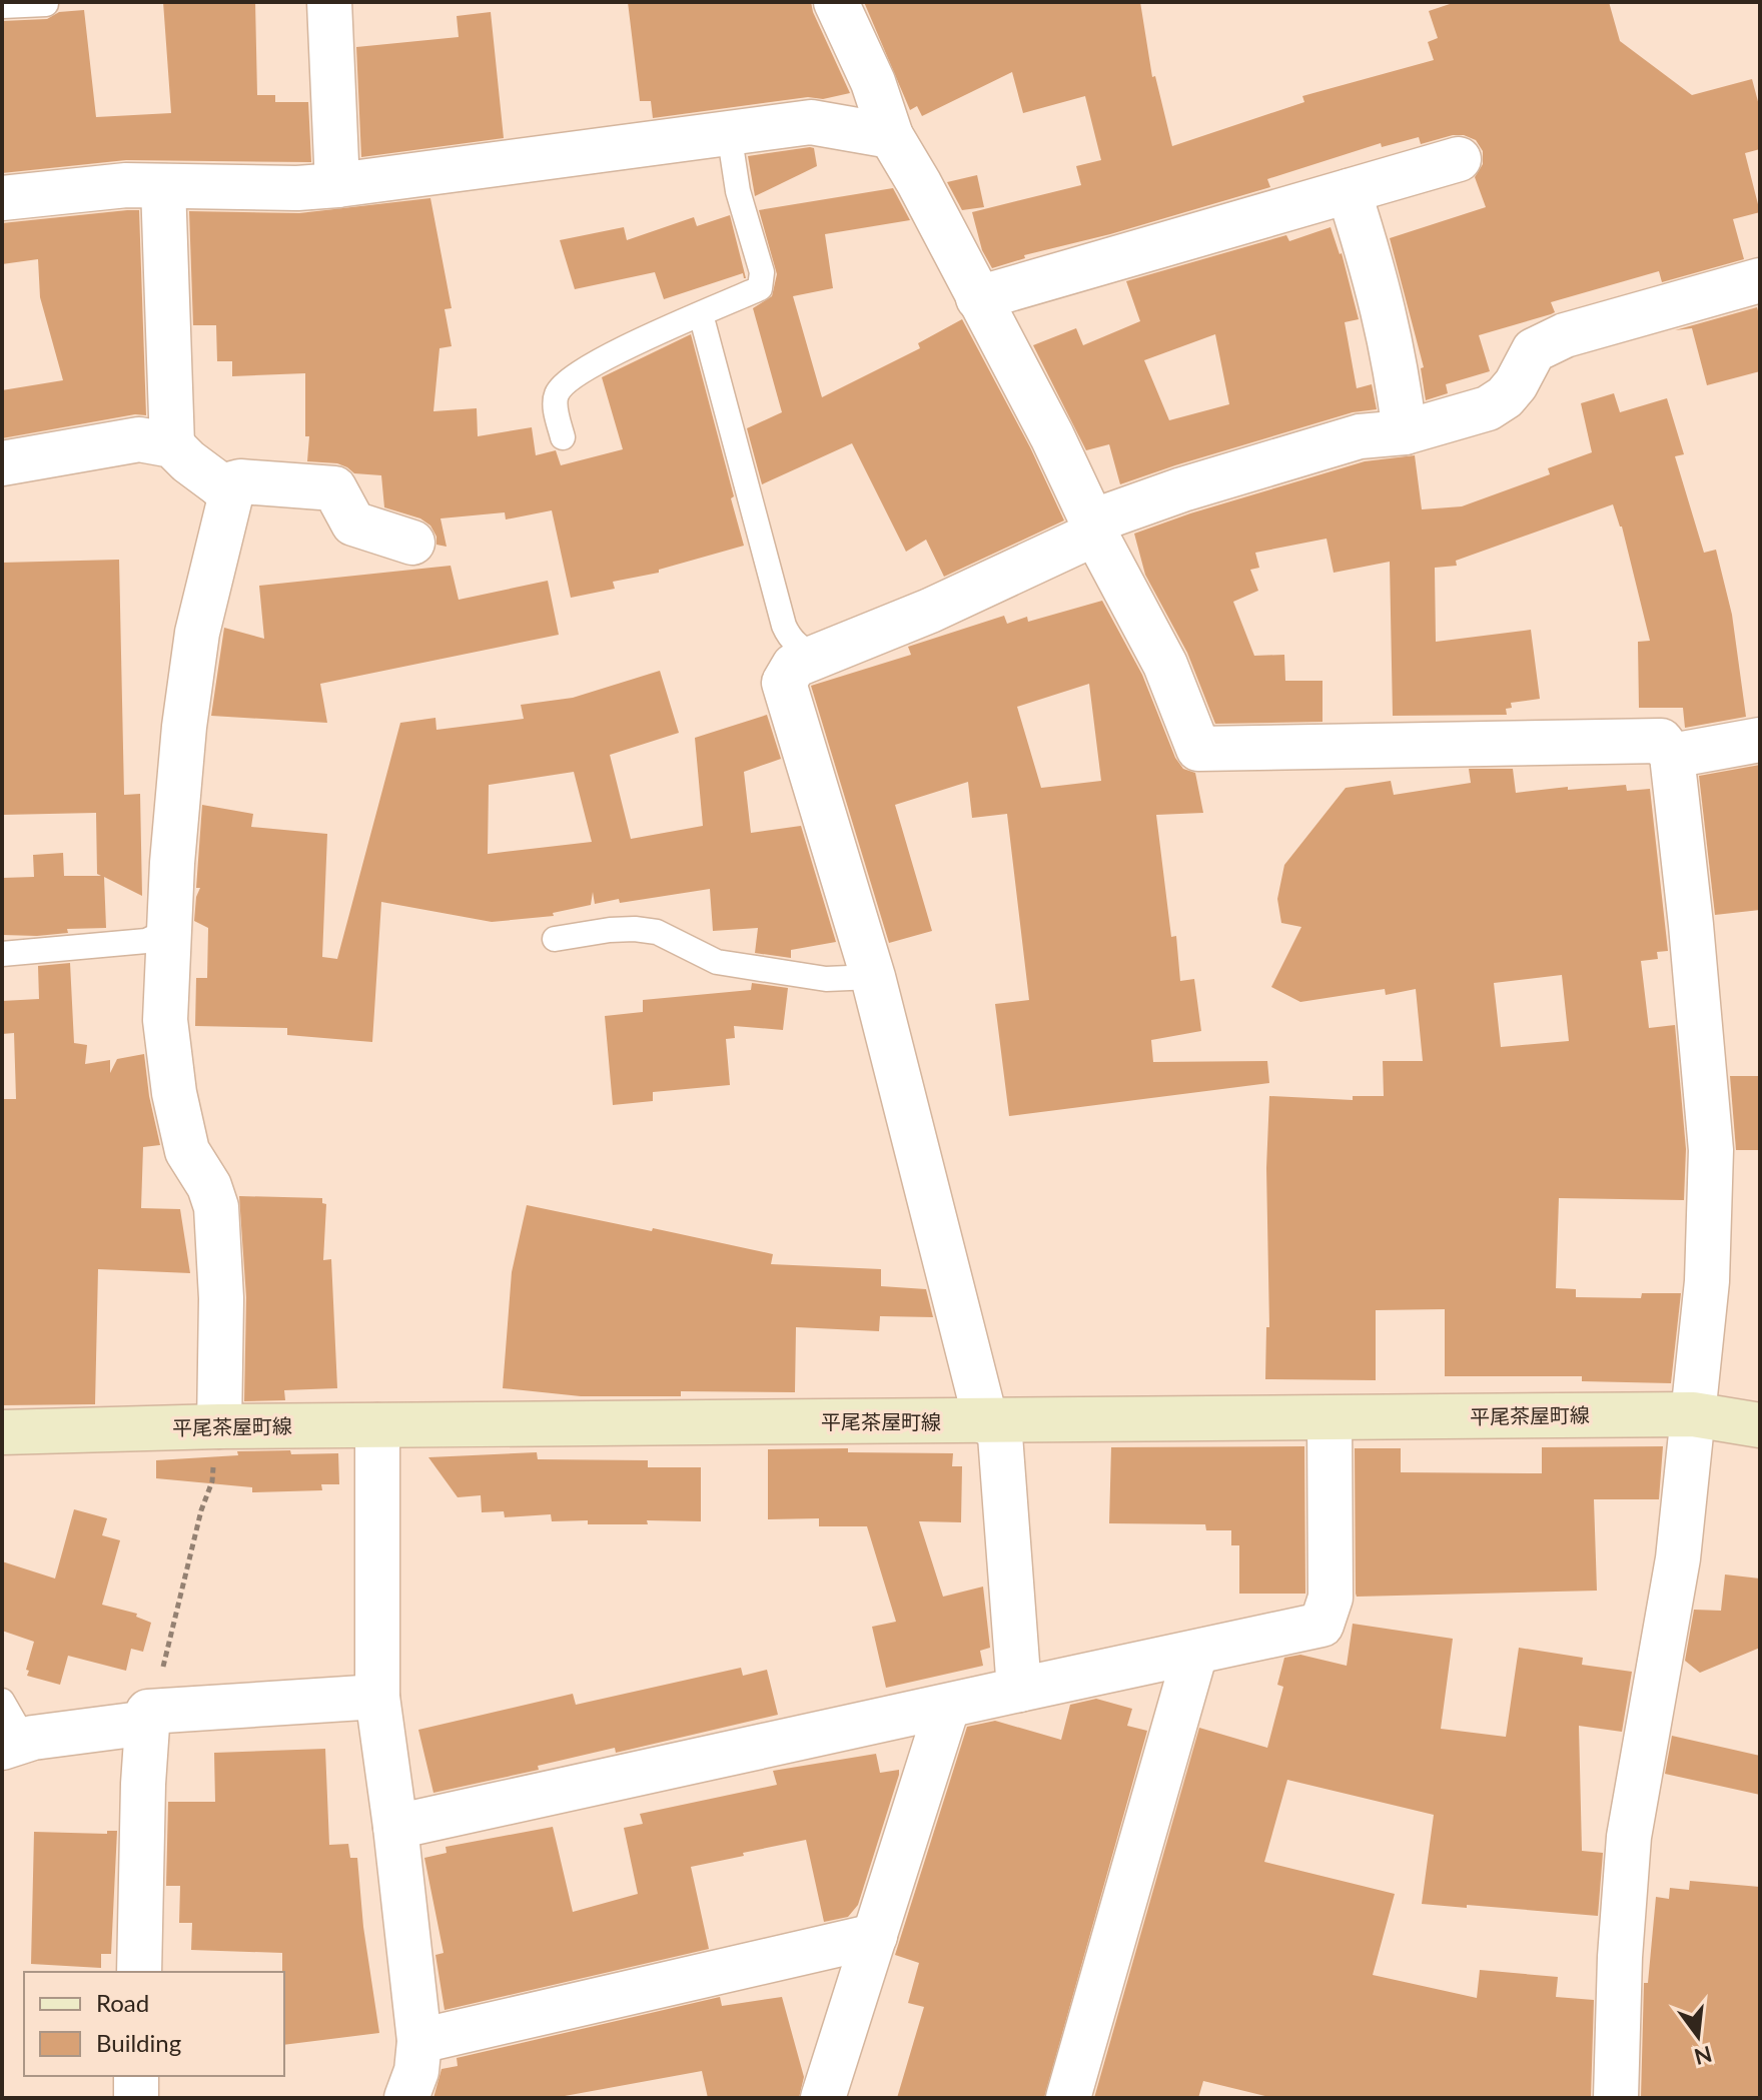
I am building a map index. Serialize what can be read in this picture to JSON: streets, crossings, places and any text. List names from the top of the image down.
{
  "streets": {
    "main road": ["平尾茶屋町線"]
  },
  "legend": ["Road", "Building"],
  "north": "bottom"
}
